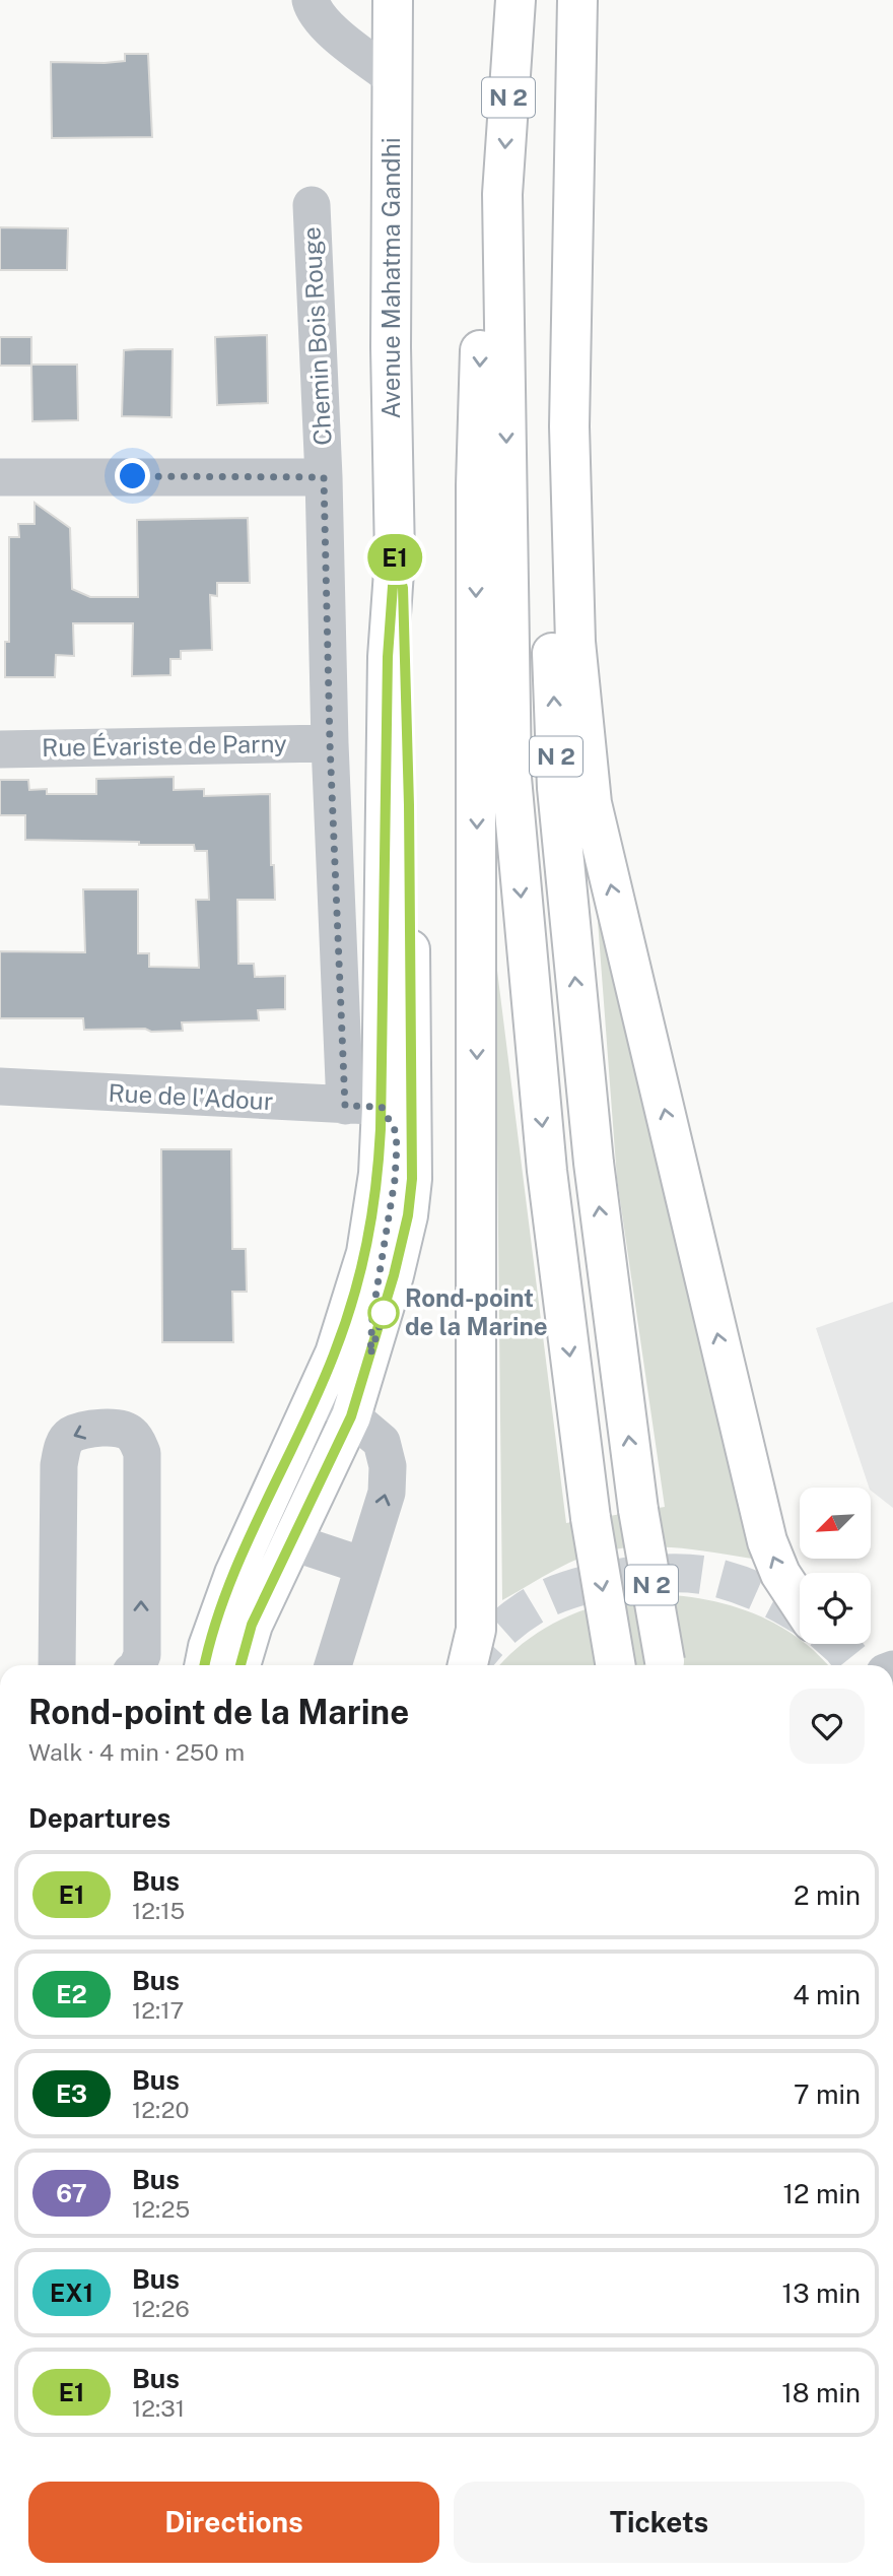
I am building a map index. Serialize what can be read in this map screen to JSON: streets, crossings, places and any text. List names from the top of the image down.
{
  "streets": {
    "main road": ["N 2", "Avenue Mahatma Gandhi"],
    "street": ["Chemin Bois Rouge", "Rue Évariste de Parny", "Rue de l'Adour"]
  },
  "crossings": [
    ["Avenue Mahatma Gandhi", "Chemin Bois Rouge"],
    ["Avenue Mahatma Gandhi", "Rue de l'Adour"],
    ["Chemin Bois Rouge", "Rue Évariste de Parny"],
    ["Chemin Bois Rouge", "Rue de l'Adour"]
  ],
  "places": ["Rond-point de la Marine"],
  "lines": ["bus line E1"],
  "north": "bottom left",
  "page": {
    "on_map": "E1",
    "heading": [
      ["Rond-point de la Marine", "Walk · 4 min · 250 m"],
      "Departures"
    ],
    "list": [
      {
        "mark": "E1",
        "name": "Bus",
        "note": "12:15",
        "value": "2 min"
      },
      {
        "mark": "E2",
        "name": "Bus",
        "note": "12:17",
        "value": "4 min"
      },
      {
        "mark": "E3",
        "name": "Bus",
        "note": "12:20",
        "value": "7 min"
      },
      {
        "mark": "67",
        "name": "Bus",
        "note": "12:25",
        "value": "12 min"
      },
      {
        "mark": "EX1",
        "name": "Bus",
        "note": "12:26",
        "value": "13 min"
      },
      {
        "mark": "E1",
        "name": "Bus",
        "note": "12:31",
        "value": "18 min"
      }
    ],
    "buttons": ["Directions", "Tickets"]
  }
}
